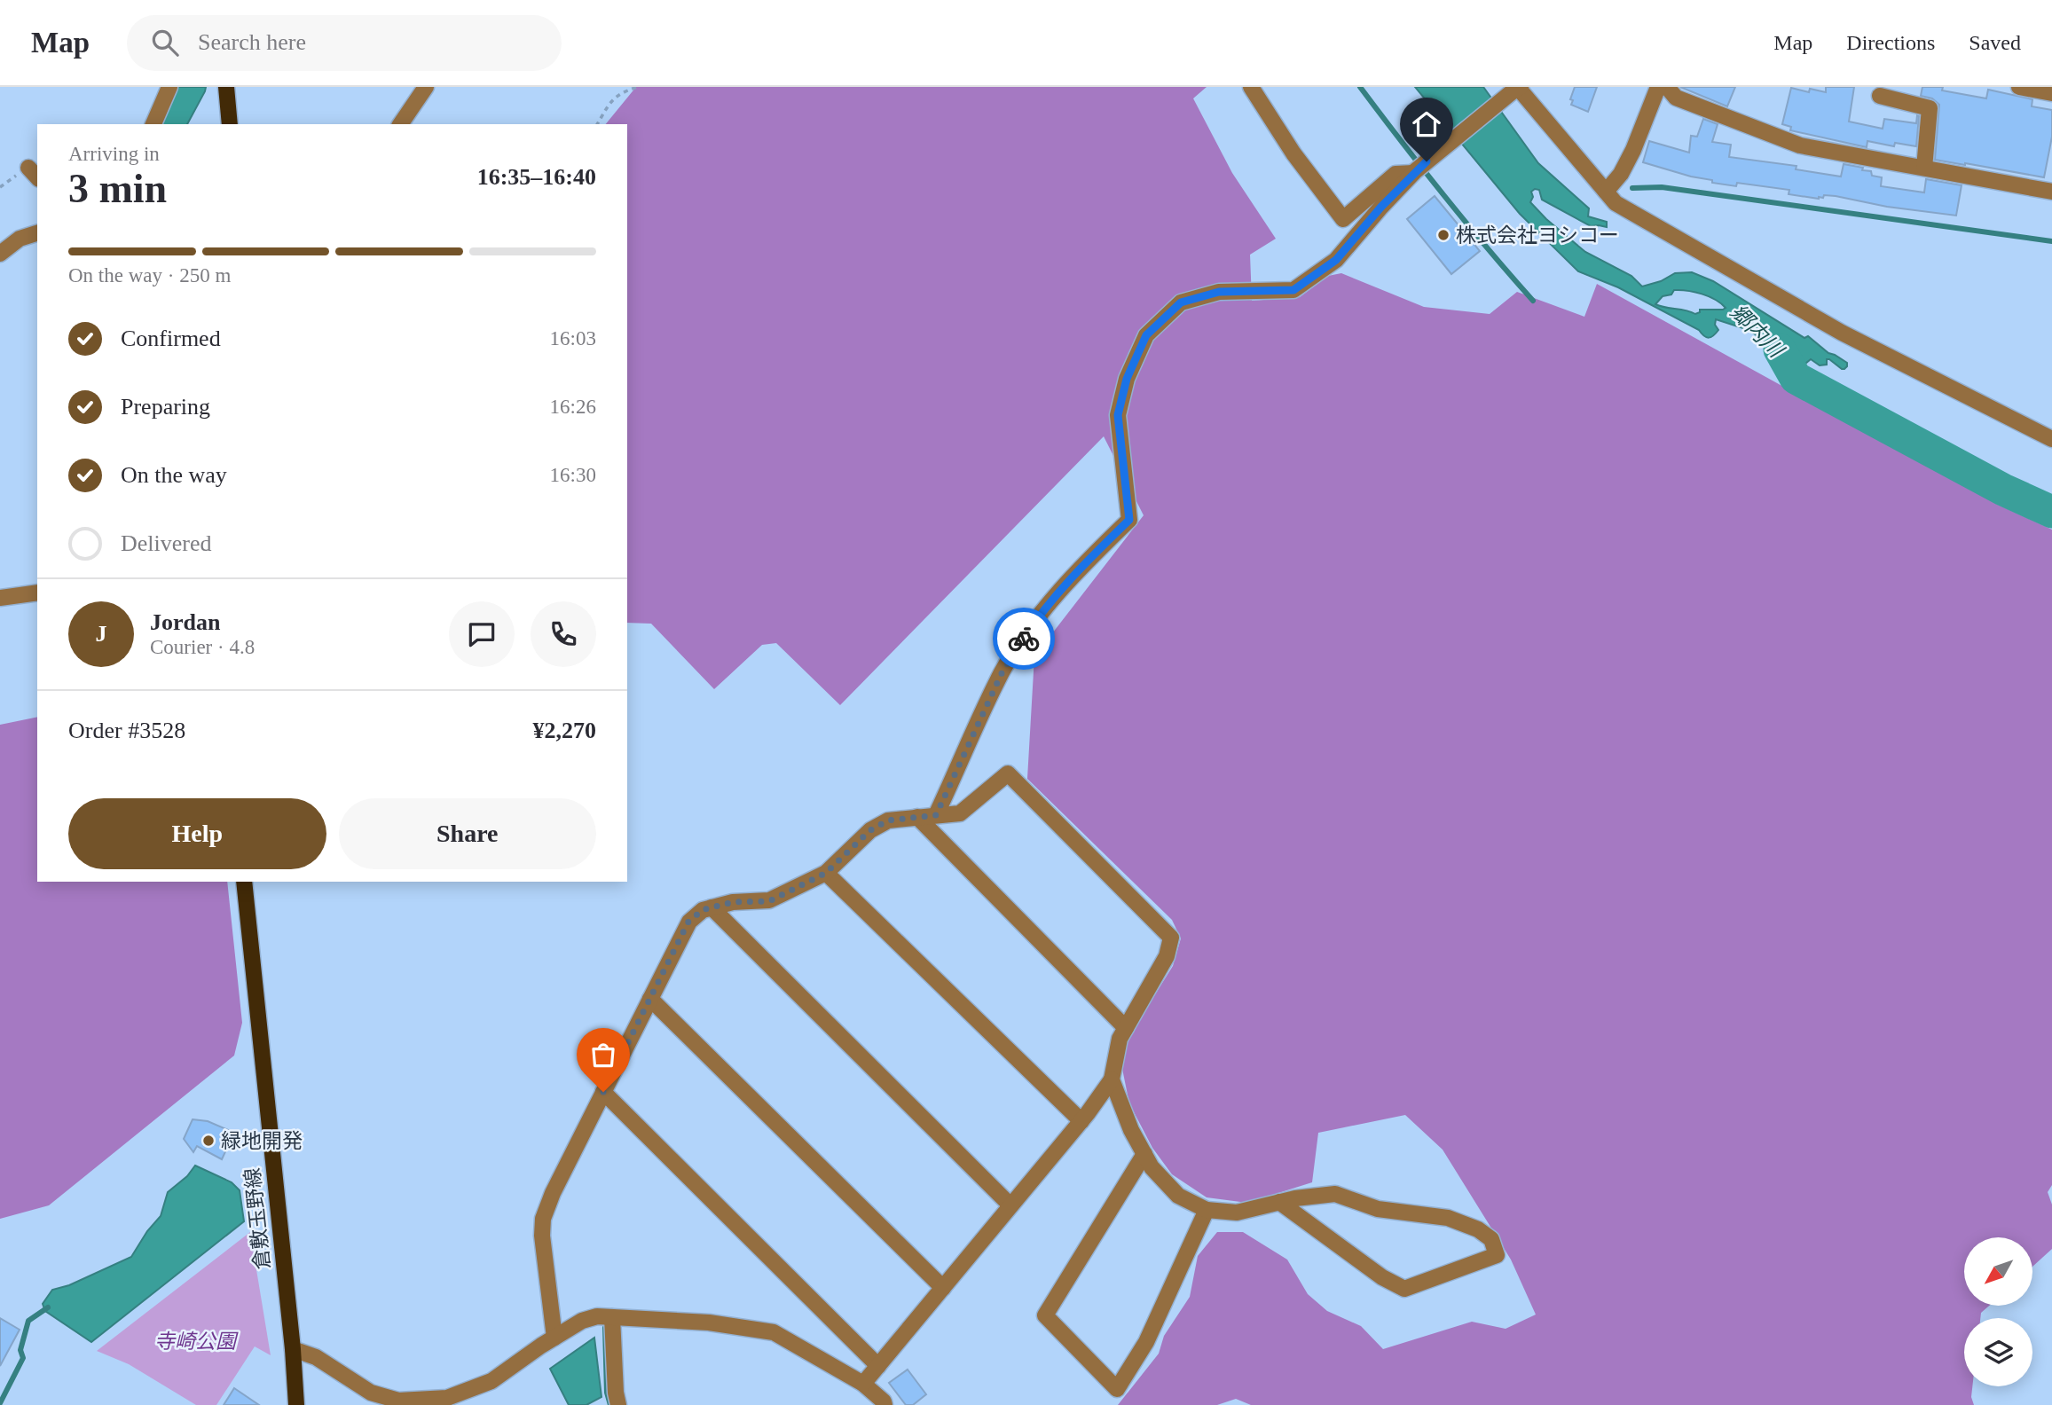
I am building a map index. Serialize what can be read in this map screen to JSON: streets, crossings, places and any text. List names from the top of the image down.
{
  "streets": {
    "main road": ["倉敷玉野線"]
  },
  "water": ["郷内川"],
  "parks": ["寺崎公園"],
  "places": ["株式会社ヨシコー", "緑地開発"],
  "north": "bottom left",
  "page": {
    "header": "Map",
    "search": "Search here",
    "nav": ["Map", "Directions", "Saved"],
    "heading": ["3 min", "Arriving in", "16:35–16:40"],
    "panel": [
      "Jordan",
      "Courier · 4.8",
      "Order #3528",
      "¥2,270"
    ],
    "bar": "On the way · 250 m",
    "list": [
      ["Confirmed", "16:03"],
      ["Preparing", "16:26"],
      ["On the way", "16:30"],
      "Delivered"
    ],
    "round": "J",
    "buttons": ["Help", "Share"]
  }
}
